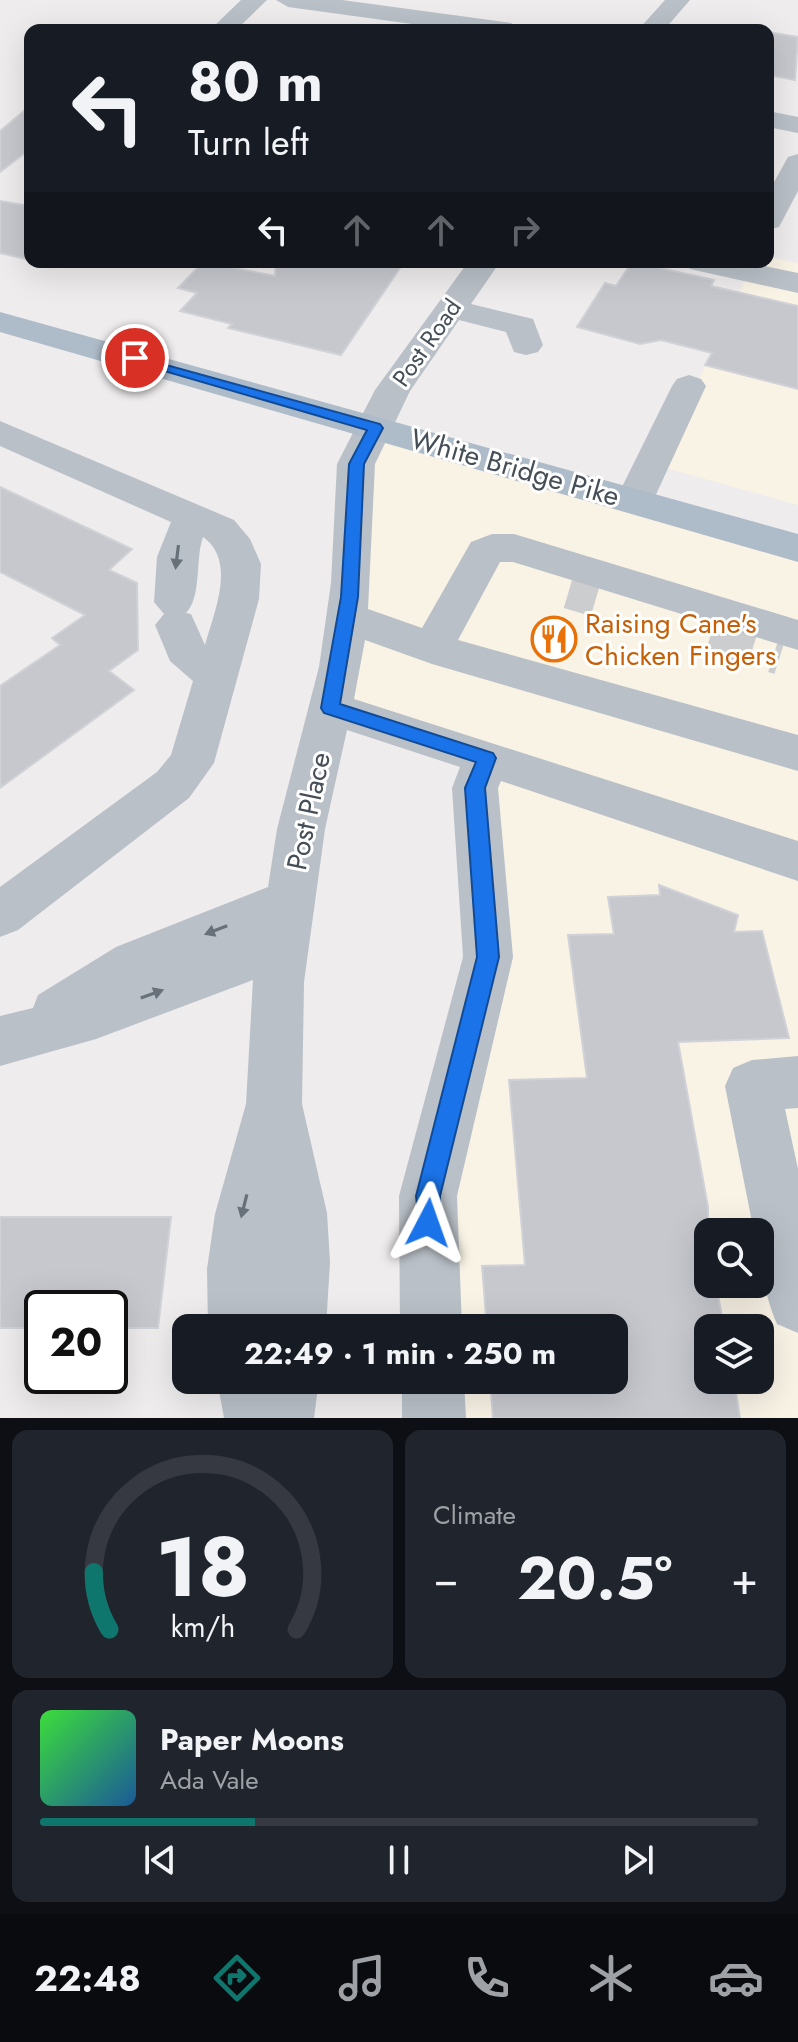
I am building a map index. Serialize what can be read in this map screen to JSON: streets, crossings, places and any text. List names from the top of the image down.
{
  "streets": {
    "main road": ["White Bridge Pike"],
    "street": ["Post Road", "Post Place"]
  },
  "crossings": [
    ["Post Road", "White Bridge Pike"],
    ["Post Road", "Post Place"],
    ["White Bridge Pike", "Post Place"]
  ],
  "places": {
    "restaurant": ["Raising Cane's Chicken Fingers"]
  },
  "page": {
    "turn": ["80 m", "Turn left"],
    "limit": "20",
    "trip": "22:49 · 1 min · 250 m",
    "tile": "Climate",
    "heat": ["−", "20.5°", "+"],
    "song": ["Paper Moons", "Ada Vale"],
    "tabs": "22:48",
    "gauge": ["18", "km/h"]
  }
}
